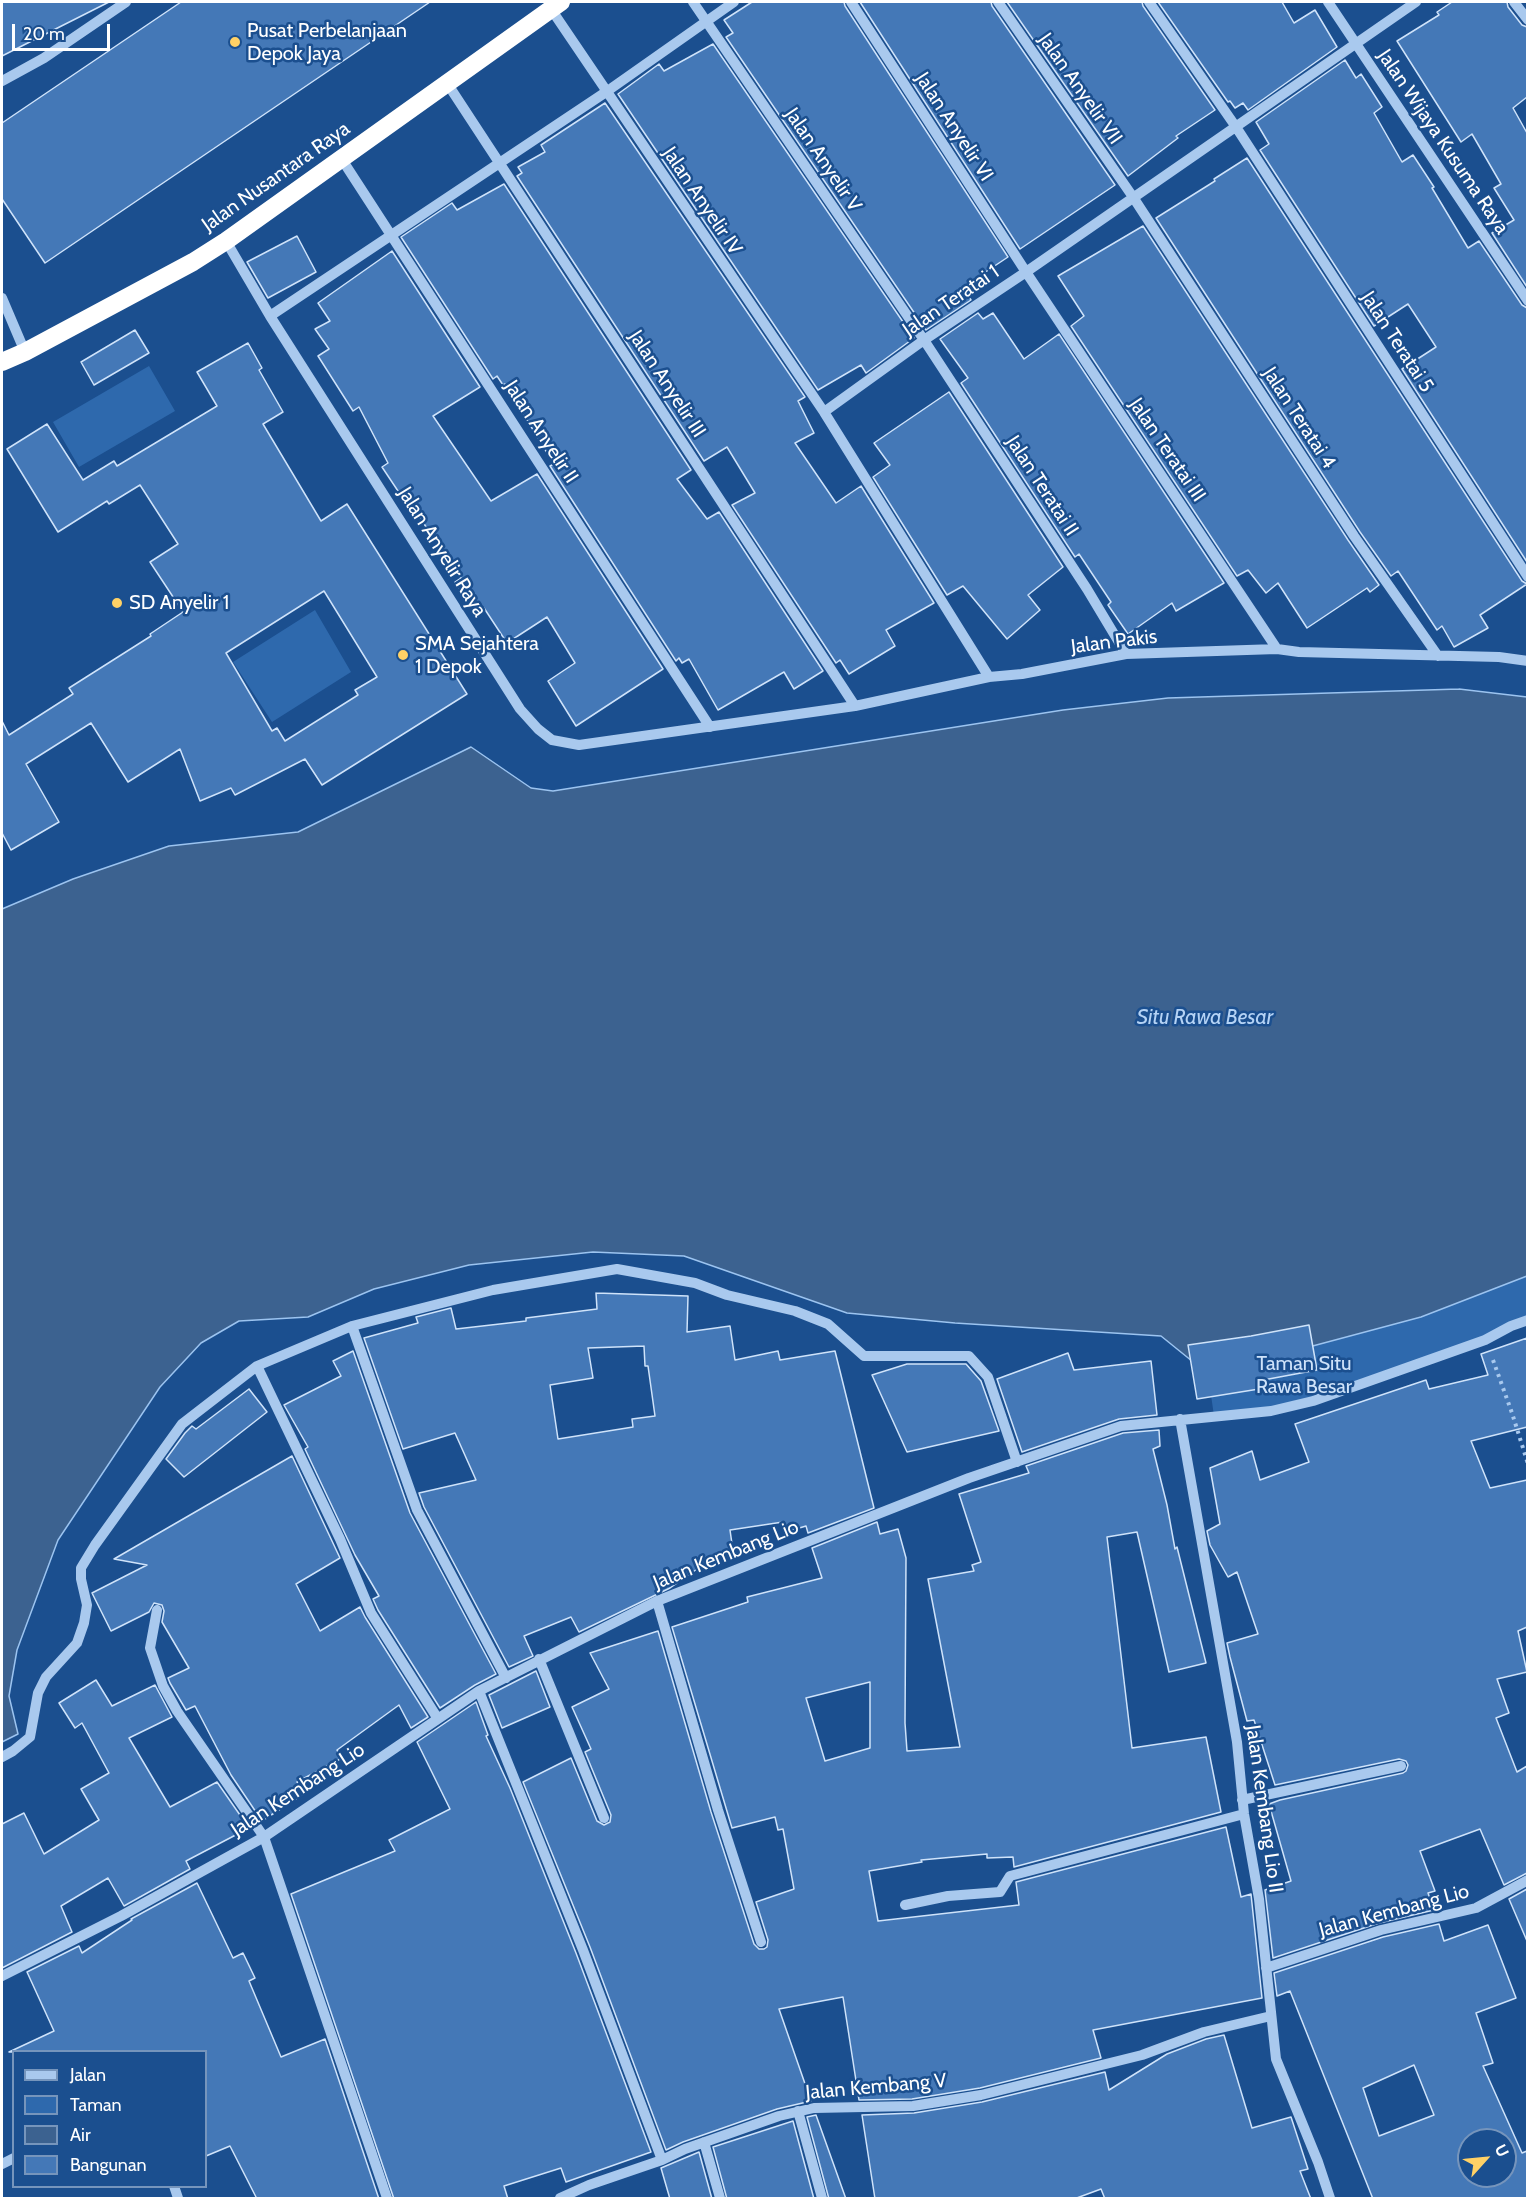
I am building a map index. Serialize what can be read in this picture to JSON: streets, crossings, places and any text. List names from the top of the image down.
{
  "streets": {
    "highway": ["Jalan Nusantara Raya"],
    "street": [
      "Jalan Anyelir VII",
      "Jalan Anyelir VI",
      "Jalan Wijaya Kusuma Raya",
      "Jalan Anyelir V",
      "Jalan Anyelir IV",
      "Jalan Teratai 1",
      "Jalan Teratai 5",
      "Jalan Anyelir III",
      "Jalan Teratai 4",
      "Jalan Anyelir II",
      "Jalan Teratai III",
      "Jalan Teratai II",
      "Jalan Anyelir Raya",
      "Jalan Pakis",
      "Jalan Kembang Lio",
      "Jalan Kembang Lio II",
      "Jalan Kembang V"
    ]
  },
  "crossings": [
    ["Jalan Anyelir VII", "Jalan Teratai 1"],
    ["Jalan Anyelir VII", "Jalan Teratai 4"],
    ["Jalan Anyelir VI", "Jalan Teratai 1"],
    ["Jalan Anyelir VI", "Jalan Teratai III"],
    ["Jalan Wijaya Kusuma Raya", "Jalan Teratai 1"],
    ["Jalan Anyelir V", "Jalan Teratai 1"],
    ["Jalan Anyelir V", "Jalan Teratai II"],
    ["Jalan Nusantara Raya", "Jalan Anyelir IV"],
    ["Jalan Nusantara Raya", "Jalan Anyelir III"],
    ["Jalan Nusantara Raya", "Jalan Anyelir II"],
    ["Jalan Nusantara Raya", "Jalan Anyelir Raya"],
    ["Jalan Anyelir IV", "Jalan Teratai 1"],
    ["Jalan Teratai 1", "Jalan Teratai 5"],
    ["Jalan Teratai 1", "Jalan Teratai 4"],
    ["Jalan Teratai 1", "Jalan Teratai III"],
    ["Jalan Teratai 1", "Jalan Teratai II"],
    ["Jalan Anyelir III", "Jalan Pakis"],
    ["Jalan Teratai 4", "Jalan Pakis"],
    ["Jalan Anyelir II", "Jalan Anyelir Raya"],
    ["Jalan Anyelir II", "Jalan Pakis"],
    ["Jalan Teratai III", "Jalan Pakis"],
    ["Jalan Teratai II", "Jalan Pakis"],
    ["Jalan Anyelir Raya", "Jalan Pakis"],
    ["Jalan Kembang Lio", "Jalan Kembang Lio II"],
    ["Jalan Kembang Lio II", "Jalan Kembang V"]
  ],
  "water": ["Situ Rawa Besar"],
  "parks": ["Taman Situ Rawa Besar"],
  "places": ["Pusat Perbelanjaan Depok Jaya", "SD Anyelir 1", "SMA Sejahtera 1 Depok"],
  "legend": [
    "Jalan",
    "Taman",
    "Air",
    "Bangunan"
  ],
  "scale_bar": "20 m",
  "north": "top right"
}
